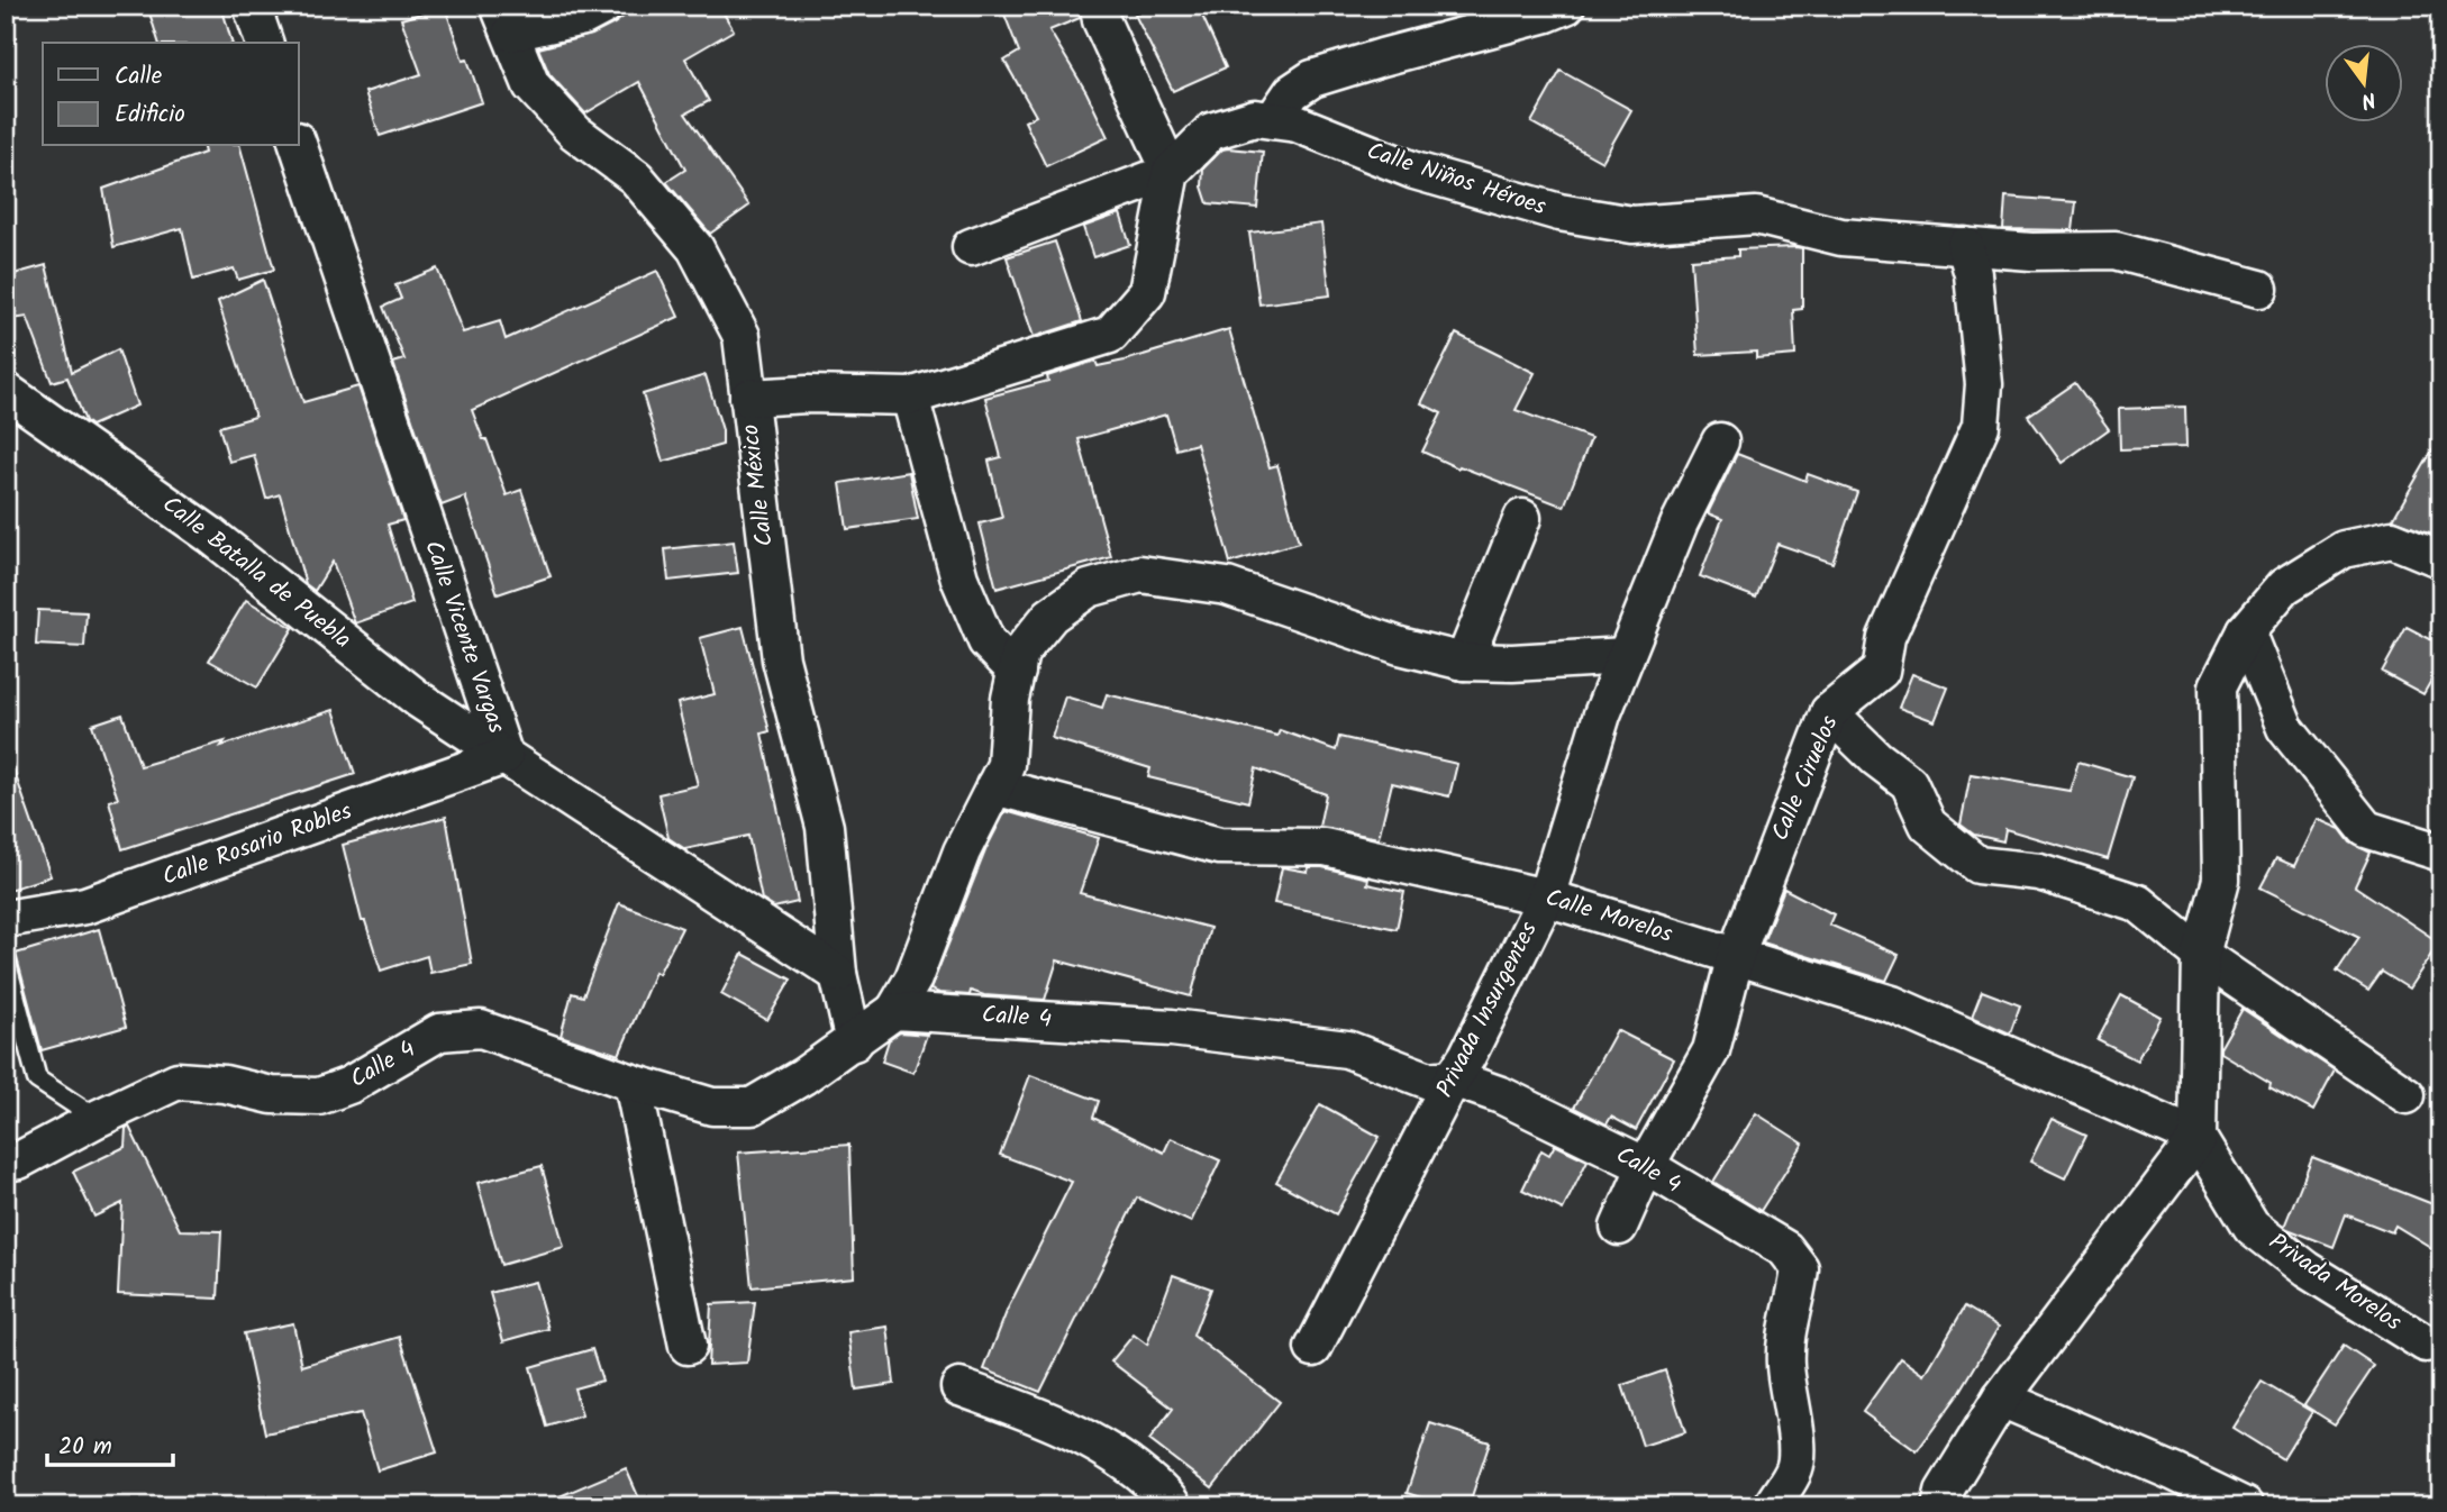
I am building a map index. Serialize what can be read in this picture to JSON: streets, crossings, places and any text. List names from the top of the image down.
{
  "streets": {
    "street": [
      "Calle Niños Héroes",
      "Calle México",
      "Calle Batalla de Puebla",
      "Calle Vicente Vargas",
      "Calle Ciruelos",
      "Calle Rosario Robles",
      "Calle Morelos",
      "Privada Insurgentes",
      "Calle 4",
      "Privada Morelos"
    ]
  },
  "crossings": [
    ["Calle Niños Héroes", "Calle Ciruelos"],
    ["Calle México", "Calle Vicente Vargas"],
    ["Calle México", "Calle 4"],
    ["Calle Batalla de Puebla", "Calle Vicente Vargas"],
    ["Calle Batalla de Puebla", "Calle Rosario Robles"],
    ["Calle Vicente Vargas", "Calle Rosario Robles"],
    ["Calle Ciruelos", "Calle Morelos"],
    ["Calle Ciruelos", "Calle 4"],
    ["Calle Morelos", "Privada Insurgentes"],
    ["Calle Morelos", "Privada Morelos"],
    ["Privada Insurgentes", "Calle 4"]
  ],
  "legend": ["Calle", "Edificio"],
  "scale_bar": "20 m",
  "north": "bottom"
}
